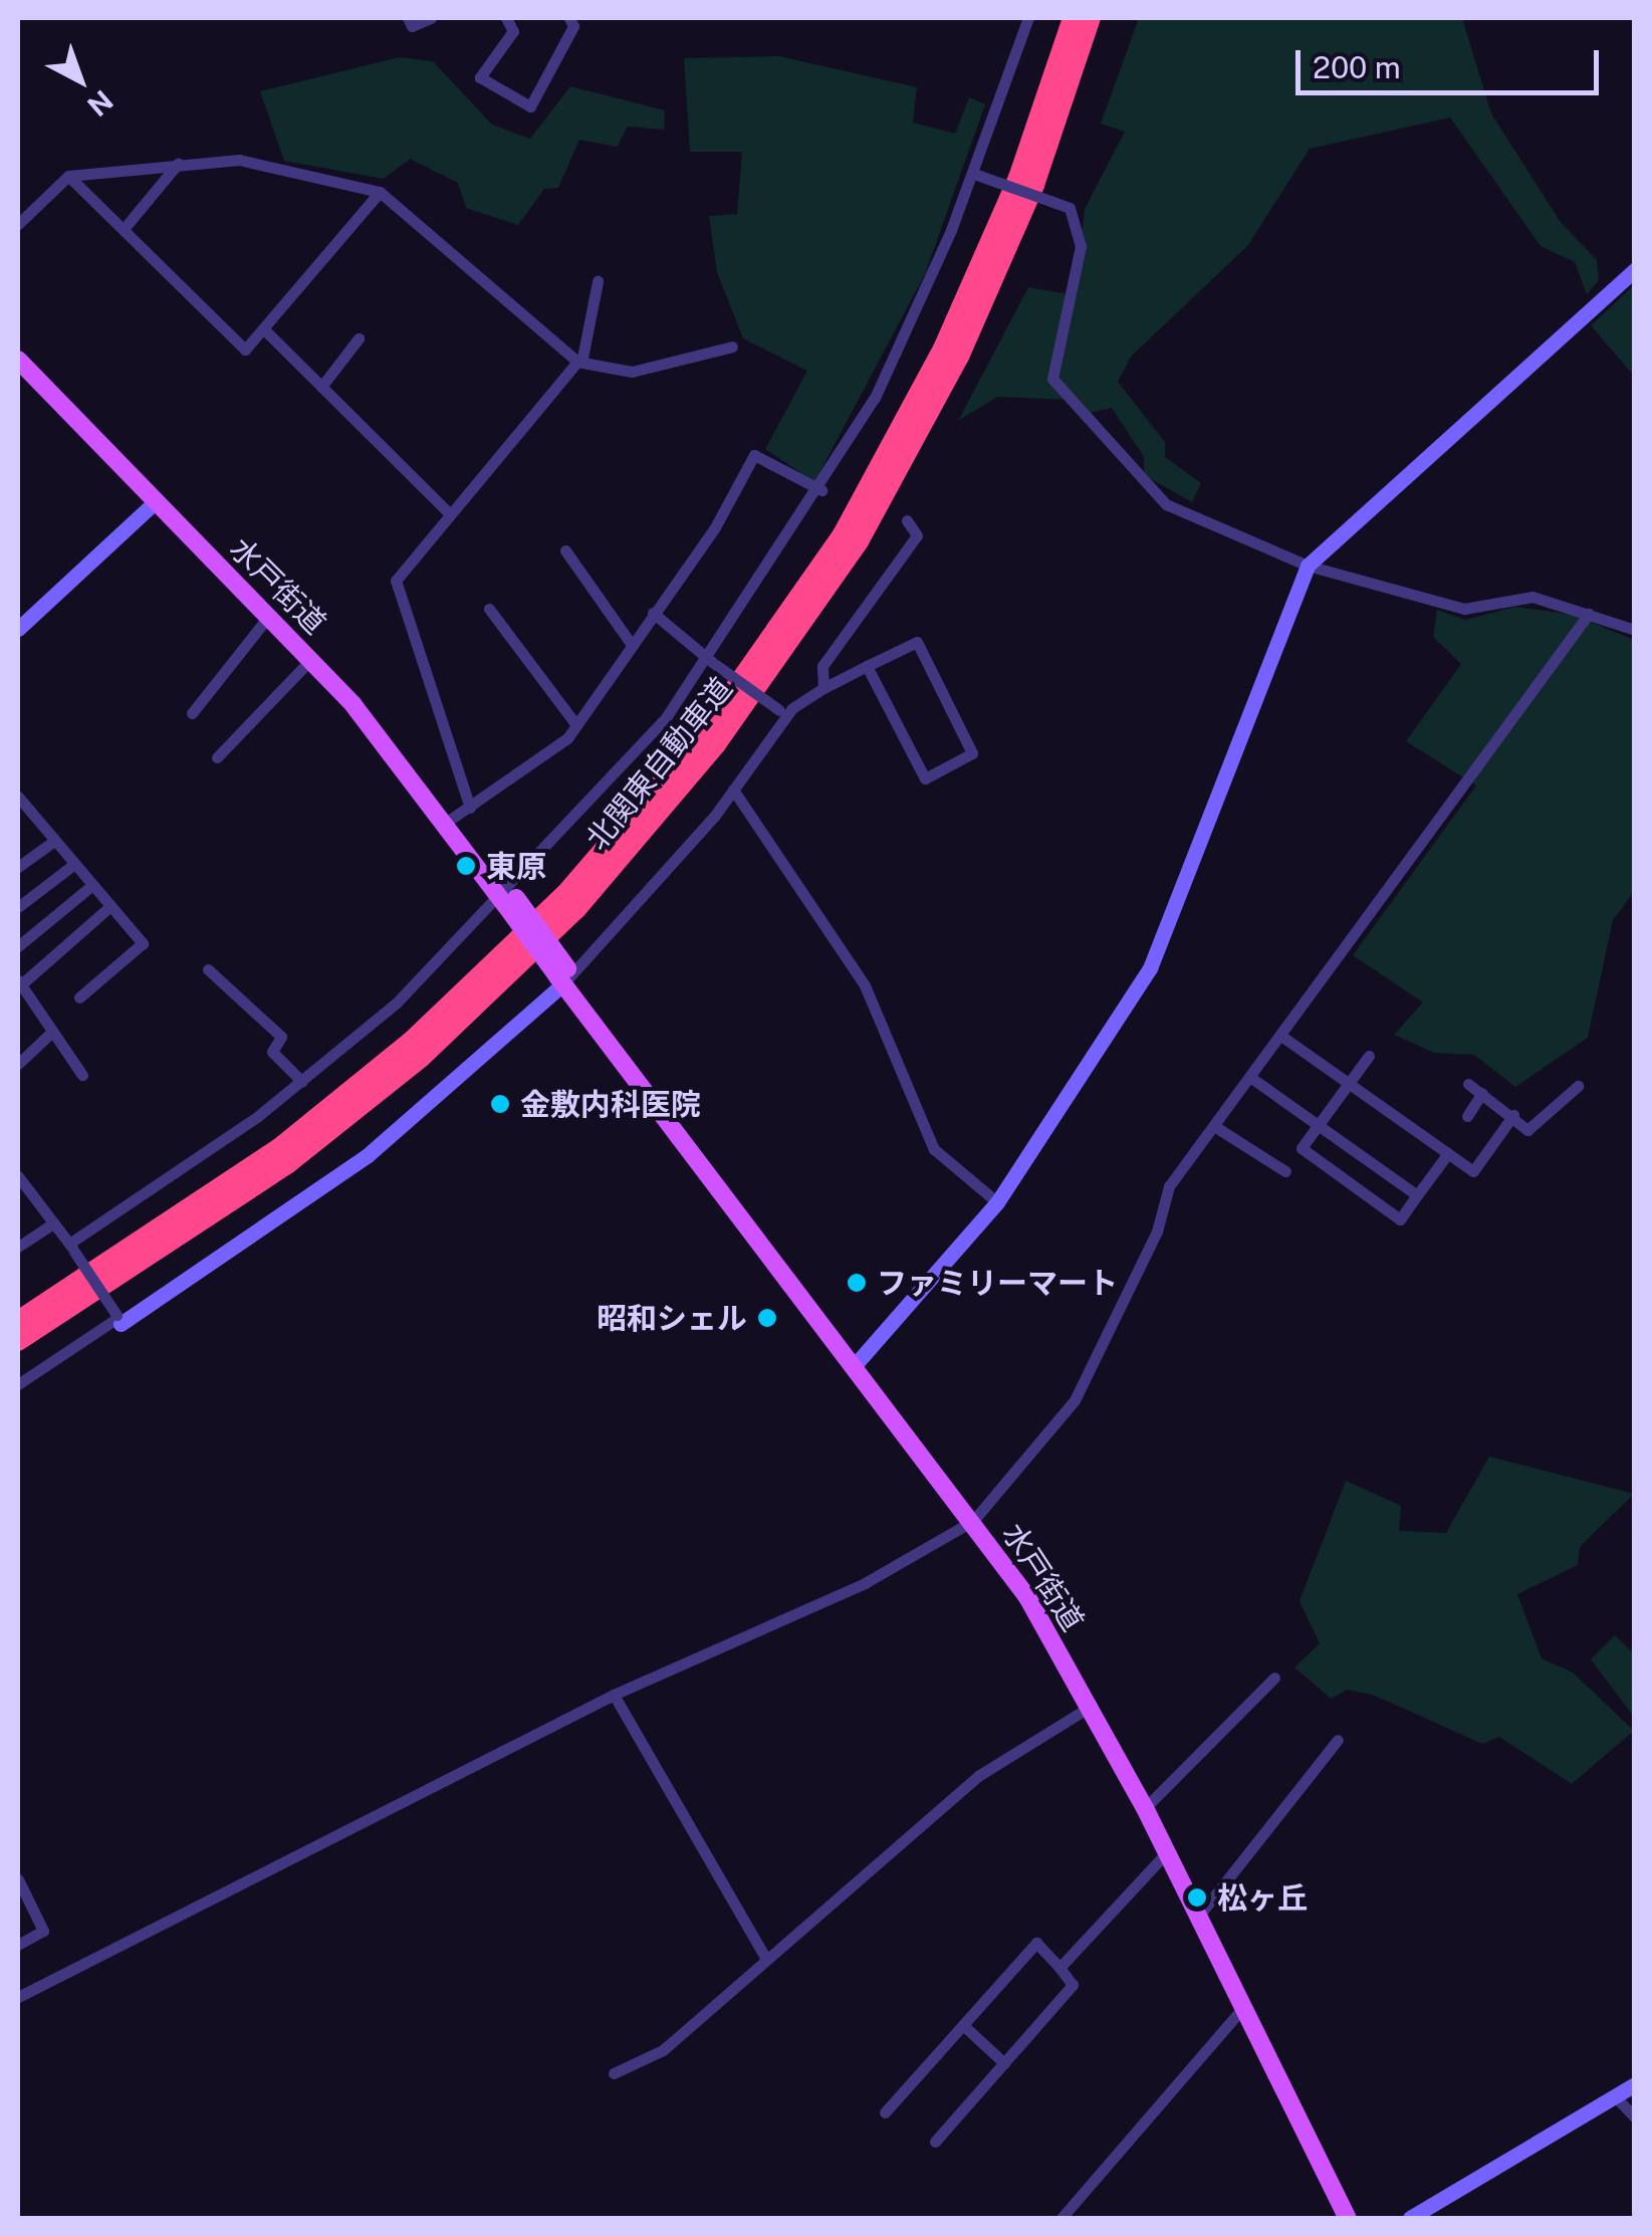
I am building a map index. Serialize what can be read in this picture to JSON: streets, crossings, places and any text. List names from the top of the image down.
{
  "streets": {
    "highway": ["北関東自動車道"],
    "main road": ["水戸街道"]
  },
  "places": [
    "東原",
    "金敷内科医院",
    "ファミリーマート",
    "昭和シェル",
    "松ヶ丘"
  ],
  "scale_bar": "200 m",
  "north": "bottom right"
}
